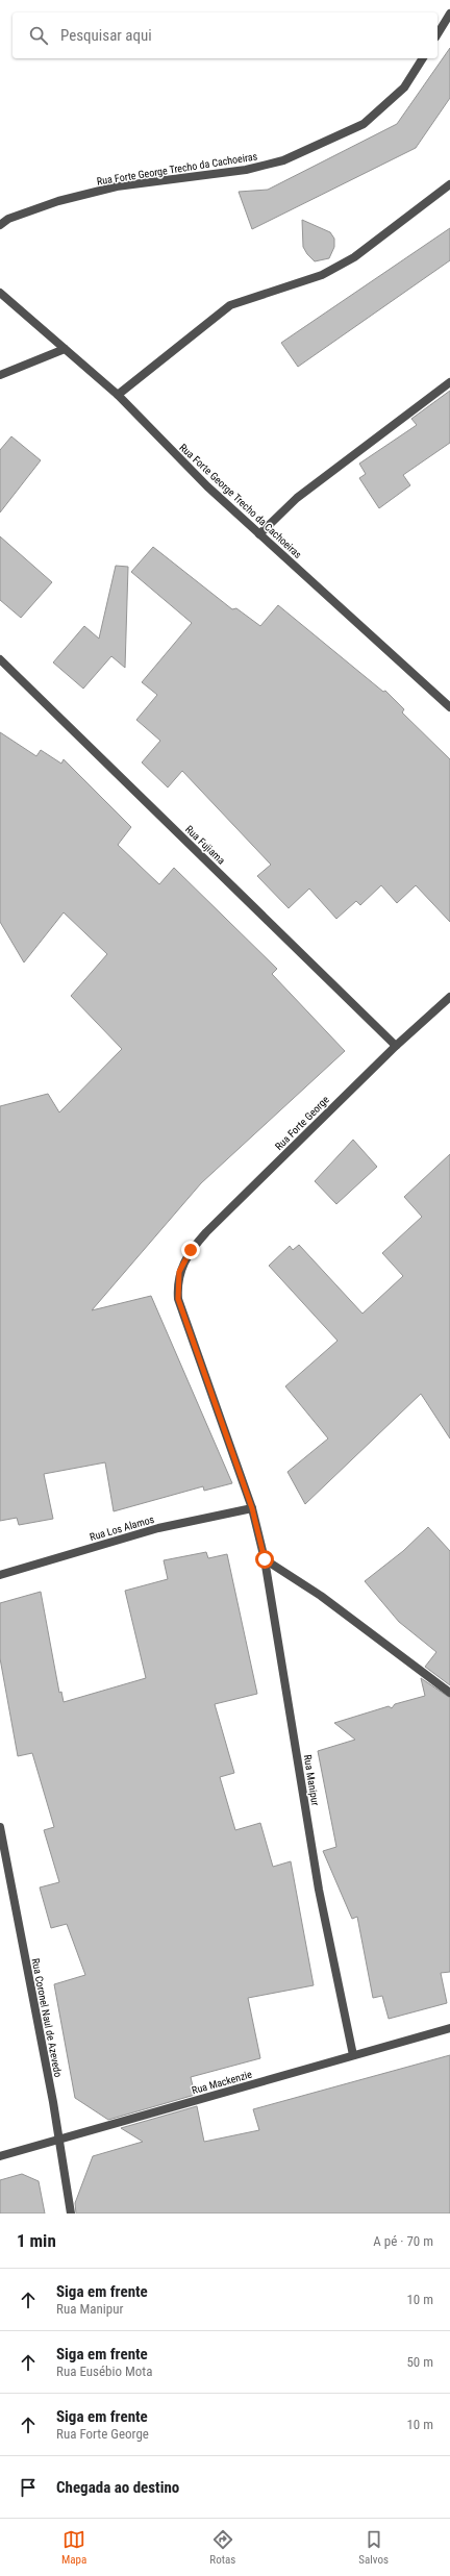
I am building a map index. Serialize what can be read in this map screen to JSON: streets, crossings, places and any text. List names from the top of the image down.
{
  "streets": {
    "street": [
      "Rua Forte George Trecho da Cachoeiras",
      "Rua Fujiama",
      "Rua Forte George",
      "Rua Los Alamos",
      "Rua Manipur",
      "Rua Coronel Naul de Azevedo",
      "Rua Mackenzie"
    ]
  },
  "crossings": [
    ["Rua Fujiama", "Rua Forte George"],
    ["Rua Forte George", "Rua Manipur"],
    ["Rua Los Alamos", "Rua Manipur"],
    ["Rua Manipur", "Rua Mackenzie"],
    ["Rua Coronel Naul de Azevedo", "Rua Mackenzie"]
  ],
  "page": {
    "search": "Pesquisar aqui",
    "heading": ["1 min", "A pé · 70 m"],
    "list": [
      ["Siga em frente", "Rua Manipur", "10 m"],
      ["Siga em frente", "Rua Eusébio Mota", "50 m"],
      ["Siga em frente", "Rua Forte George", "10 m"],
      "Chegada ao destino"
    ],
    "nav": ["Mapa", "Rotas", "Salvos"]
  }
}
